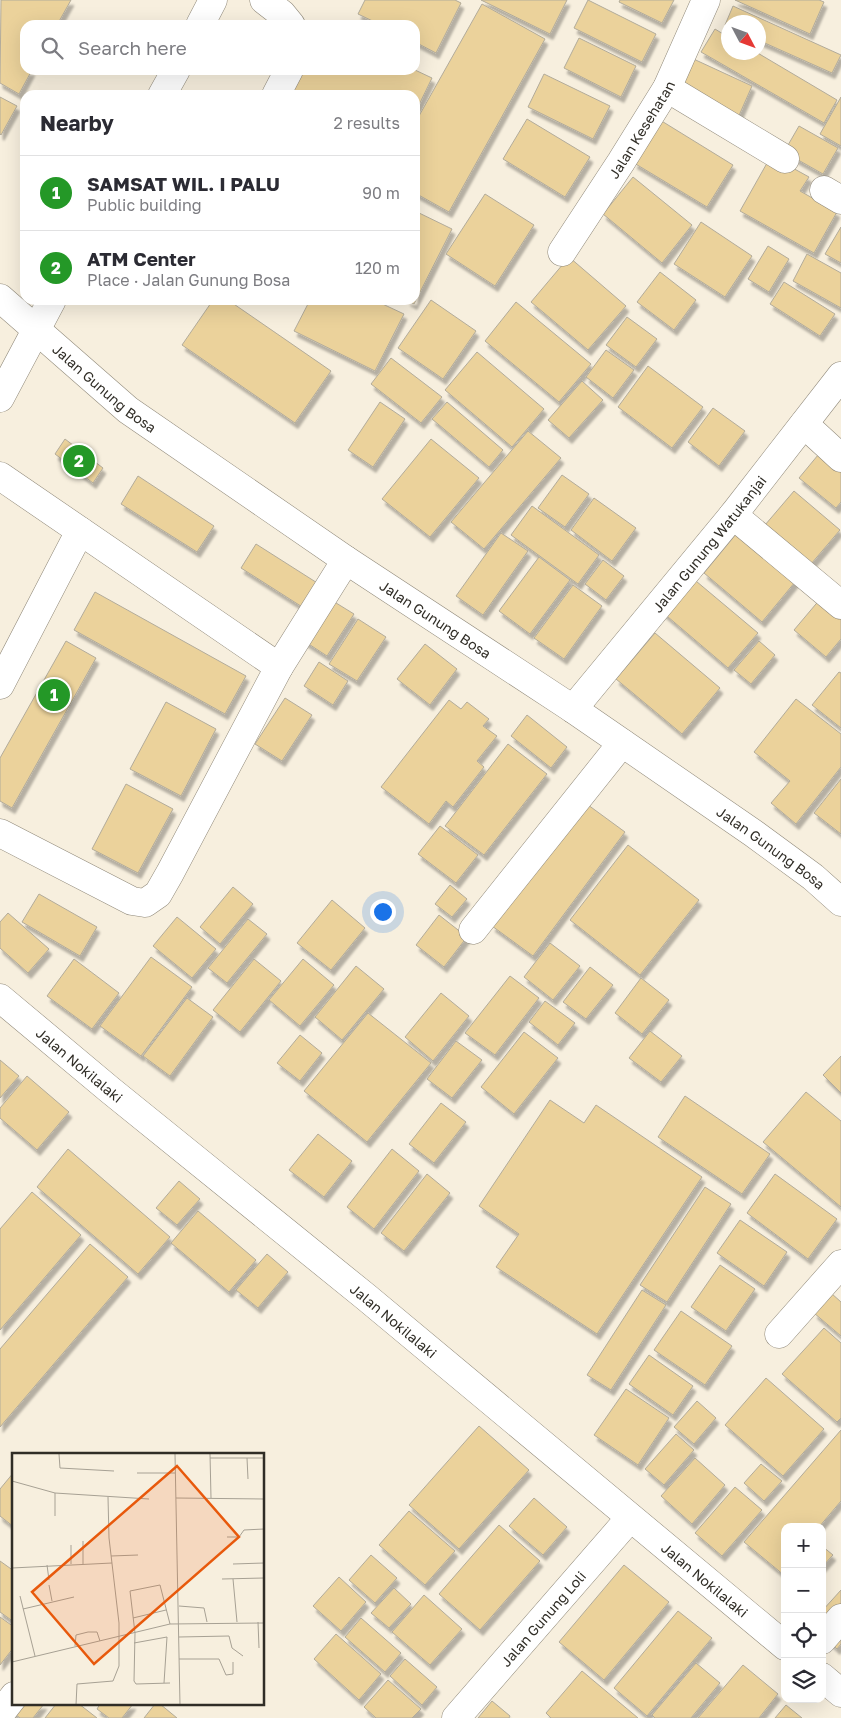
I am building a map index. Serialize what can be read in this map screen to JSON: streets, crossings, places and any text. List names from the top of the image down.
{
  "streets": {
    "street": [
      "Jalan Kesehatan",
      "Jalan Gunung Bosa",
      "Jalan Gunung Watukanjai",
      "Jalan Nokilalaki",
      "Jalan Gunung Loli"
    ]
  },
  "crossings": [
    ["Jalan Gunung Bosa", "Jalan Gunung Watukanjai"],
    ["Jalan Nokilalaki", "Jalan Gunung Loli"]
  ],
  "north": "bottom right",
  "page": {
    "search": "Search here",
    "heading": ["Nearby", "2 results"],
    "list": [
      {
        "mark": "1",
        "name": "SAMSAT WIL. I PALU",
        "note": "Public building",
        "value": "90 m"
      },
      {
        "mark": "2",
        "name": "ATM Center",
        "note": "Place · Jalan Gunung Bosa",
        "value": "120 m"
      }
    ],
    "pins": ["2", "1"],
    "map_buttons": ["+", "−"]
  }
}
